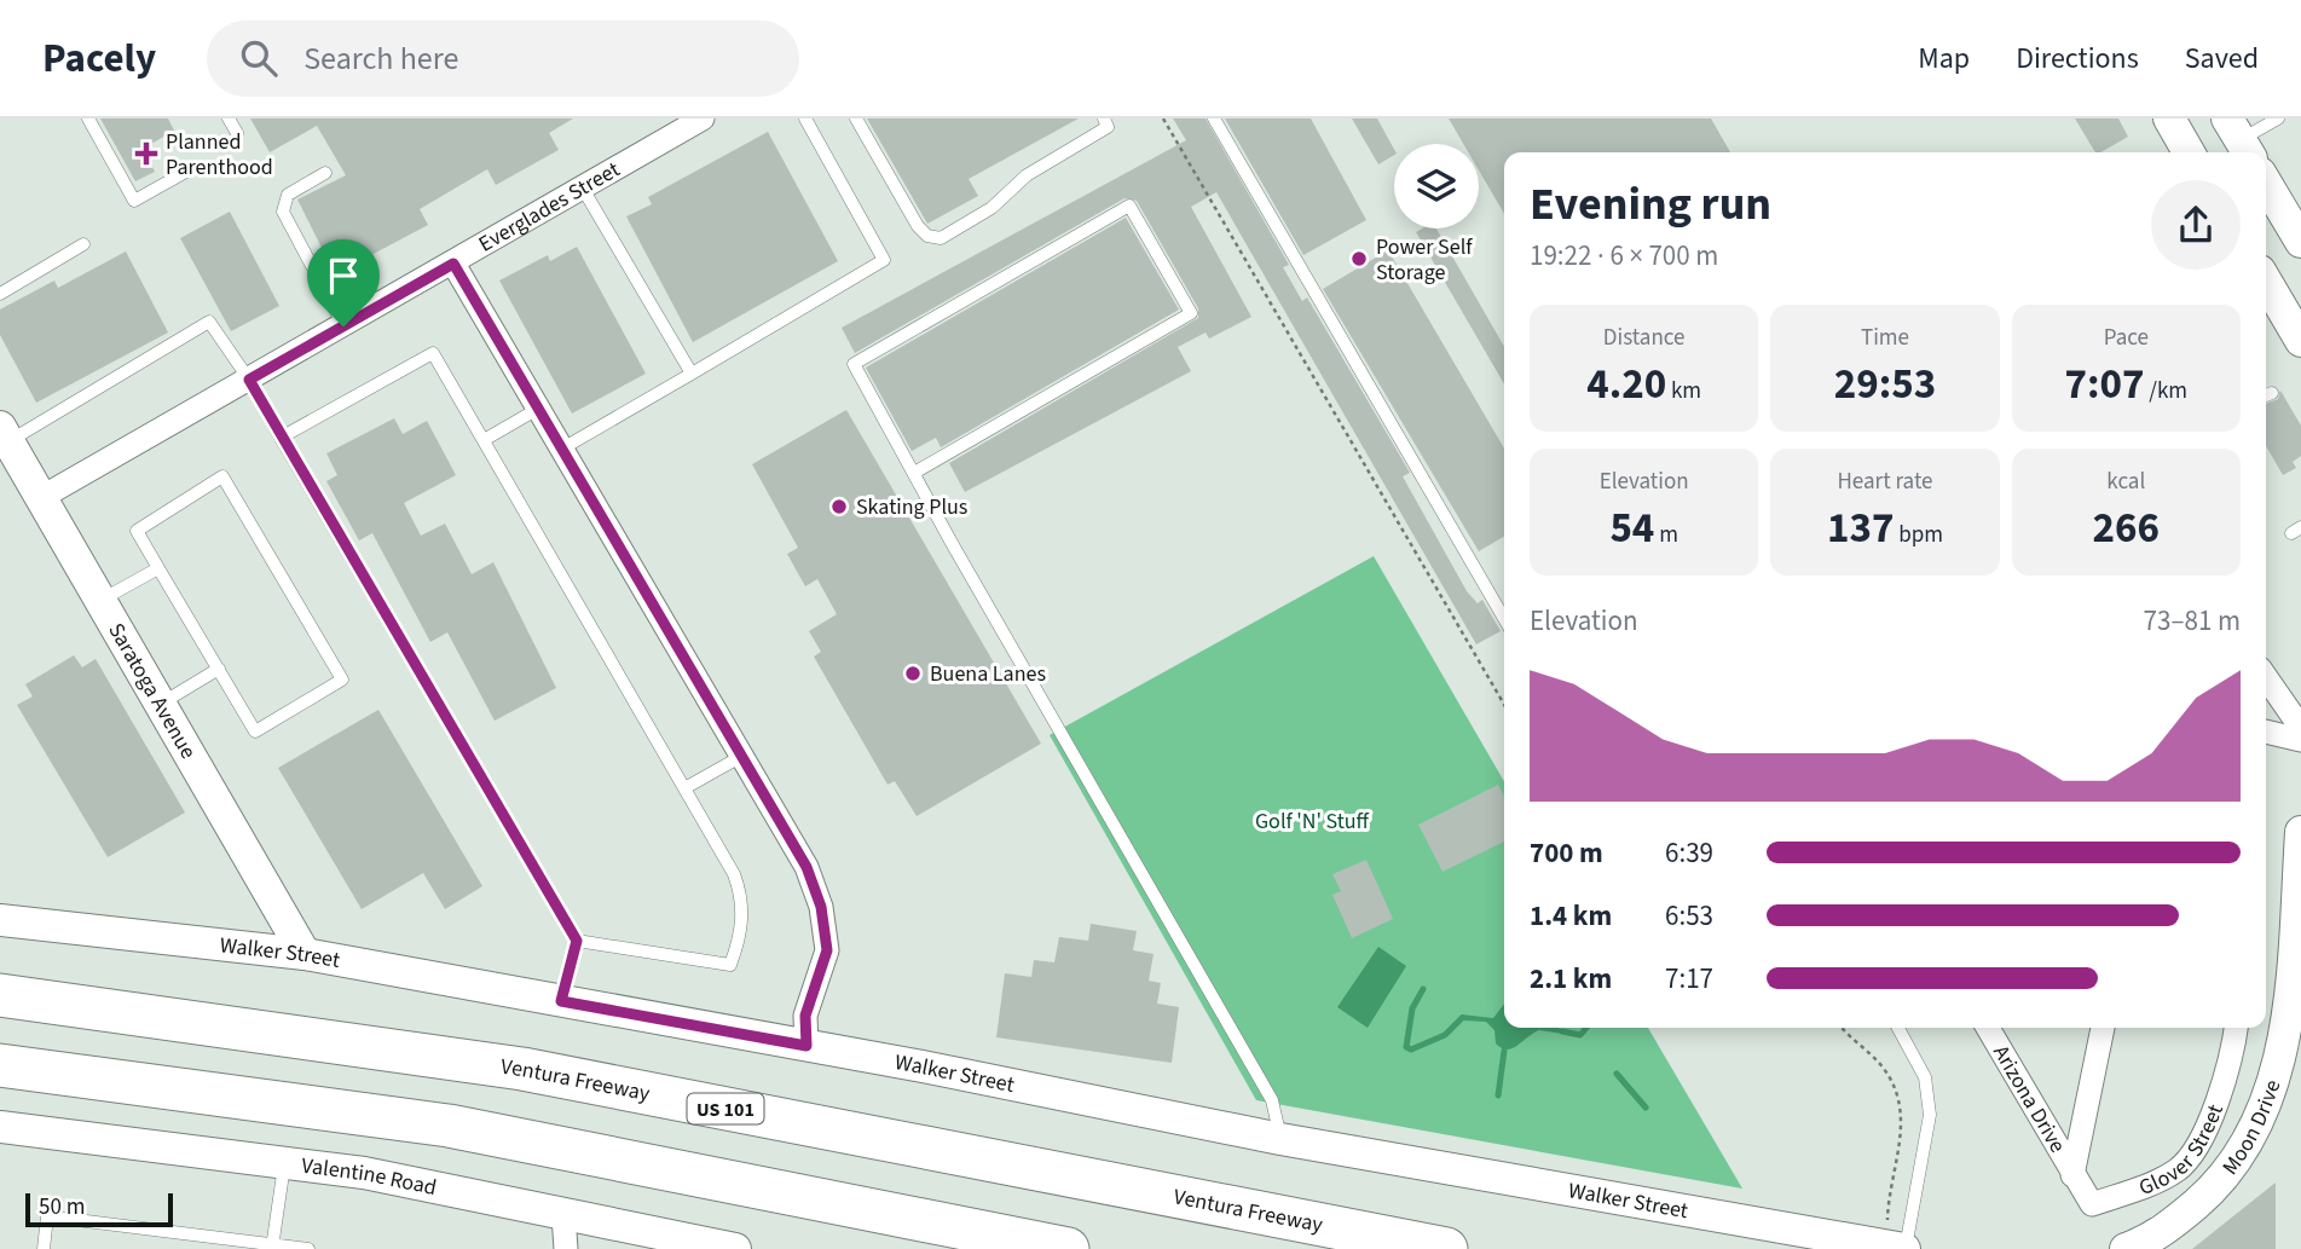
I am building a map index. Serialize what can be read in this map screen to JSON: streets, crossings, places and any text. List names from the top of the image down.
{
  "streets": {
    "highway": ["Ventura Freeway", "US 101"],
    "street": [
      "Everglades Street",
      "Saratoga Avenue",
      "Walker Street",
      "Arizona Drive",
      "Moon Drive",
      "Glover Street",
      "Valentine Road"
    ]
  },
  "crossings": [
    ["Everglades Street", "Saratoga Avenue"],
    ["Saratoga Avenue", "Walker Street"],
    ["Arizona Drive", "Glover Street"]
  ],
  "parks": ["Golf 'N' Stuff"],
  "places": {
    "health": ["Planned Parenthood"],
    "other": ["Power Self Storage", "Skating Plus", "Buena Lanes"]
  },
  "scale_bar": "50 m",
  "page": {
    "header": "Pacely",
    "search": "Search here",
    "nav": ["Map", "Directions", "Saved"],
    "heading": ["Evening run", "19:22 · 6 × 700 m"],
    "stats": [
      ["Distance", "4.20 km"],
      ["Time", "29:53"],
      ["Pace", "7:07 /km"],
      ["Elevation", "54 m"],
      ["Heart rate", "137 bpm"],
      ["kcal", "266"]
    ],
    "chart": ["Elevation", "73–81 m"],
    "list": [
      {
        "name": "700 m",
        "note": "6:39"
      },
      {
        "name": "1.4 km",
        "note": "6:53"
      },
      {
        "name": "2.1 km",
        "note": "7:17"
      }
    ],
    "scale": "50 m"
  }
}
